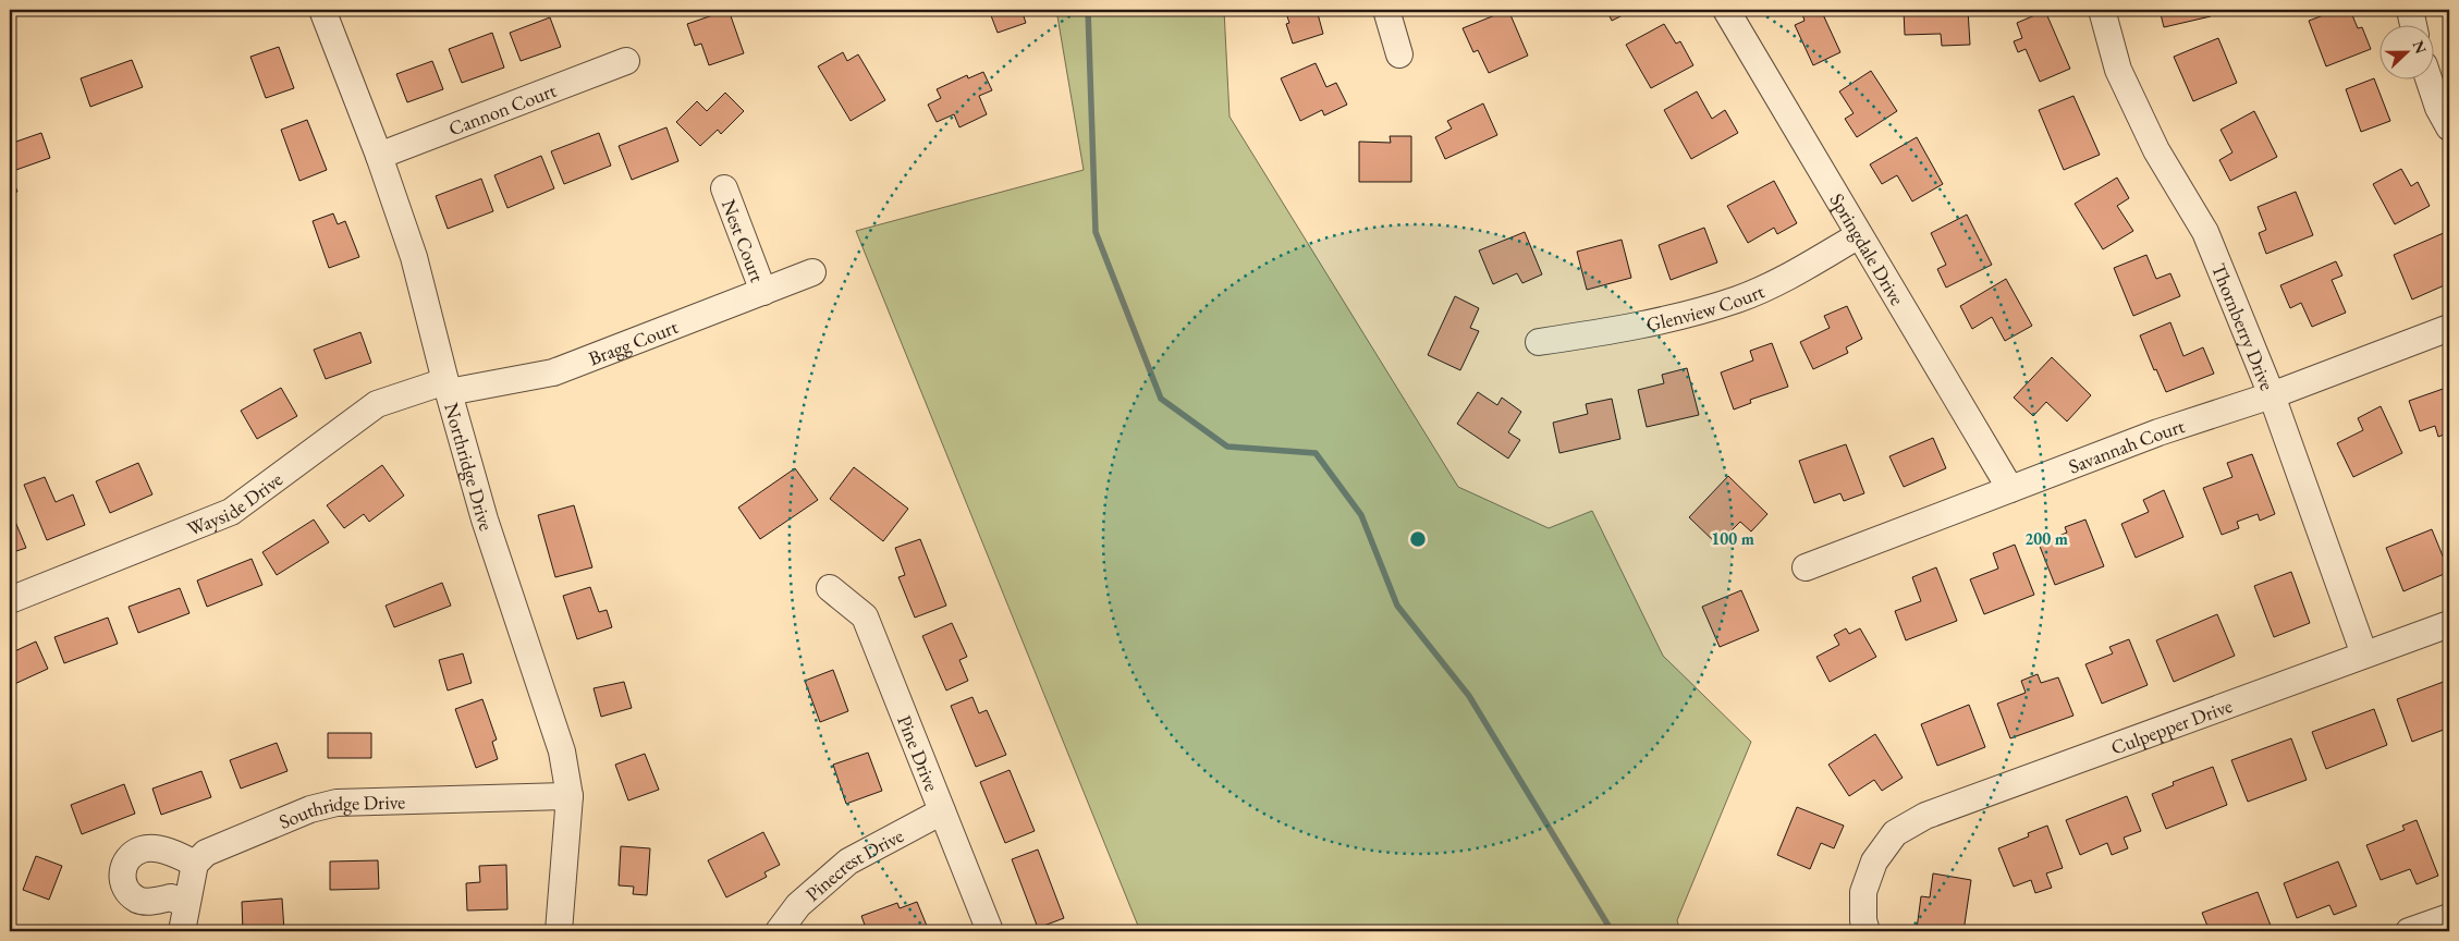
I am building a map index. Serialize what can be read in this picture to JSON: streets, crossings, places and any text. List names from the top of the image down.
{
  "streets": {
    "street": [
      "Cannon Court",
      "Nest Court",
      "Springdale Drive",
      "Glenview Court",
      "Thornberry Drive",
      "Bragg Court",
      "Savannah Court",
      "Northridge Drive",
      "Wayside Drive",
      "Culpepper Drive",
      "Pine Drive",
      "Southridge Drive",
      "Pinecrest Drive"
    ]
  },
  "crossings": [
    ["Cannon Court", "Northridge Drive"],
    ["Nest Court", "Bragg Court"],
    ["Springdale Drive", "Glenview Court"],
    ["Springdale Drive", "Savannah Court"],
    ["Thornberry Drive", "Savannah Court"],
    ["Thornberry Drive", "Culpepper Drive"],
    ["Bragg Court", "Northridge Drive"],
    ["Bragg Court", "Wayside Drive"],
    ["Northridge Drive", "Wayside Drive"],
    ["Northridge Drive", "Southridge Drive"],
    ["Pine Drive", "Pinecrest Drive"]
  ],
  "north": "right",
  "rings": ["100 m", "200 m"]
}
